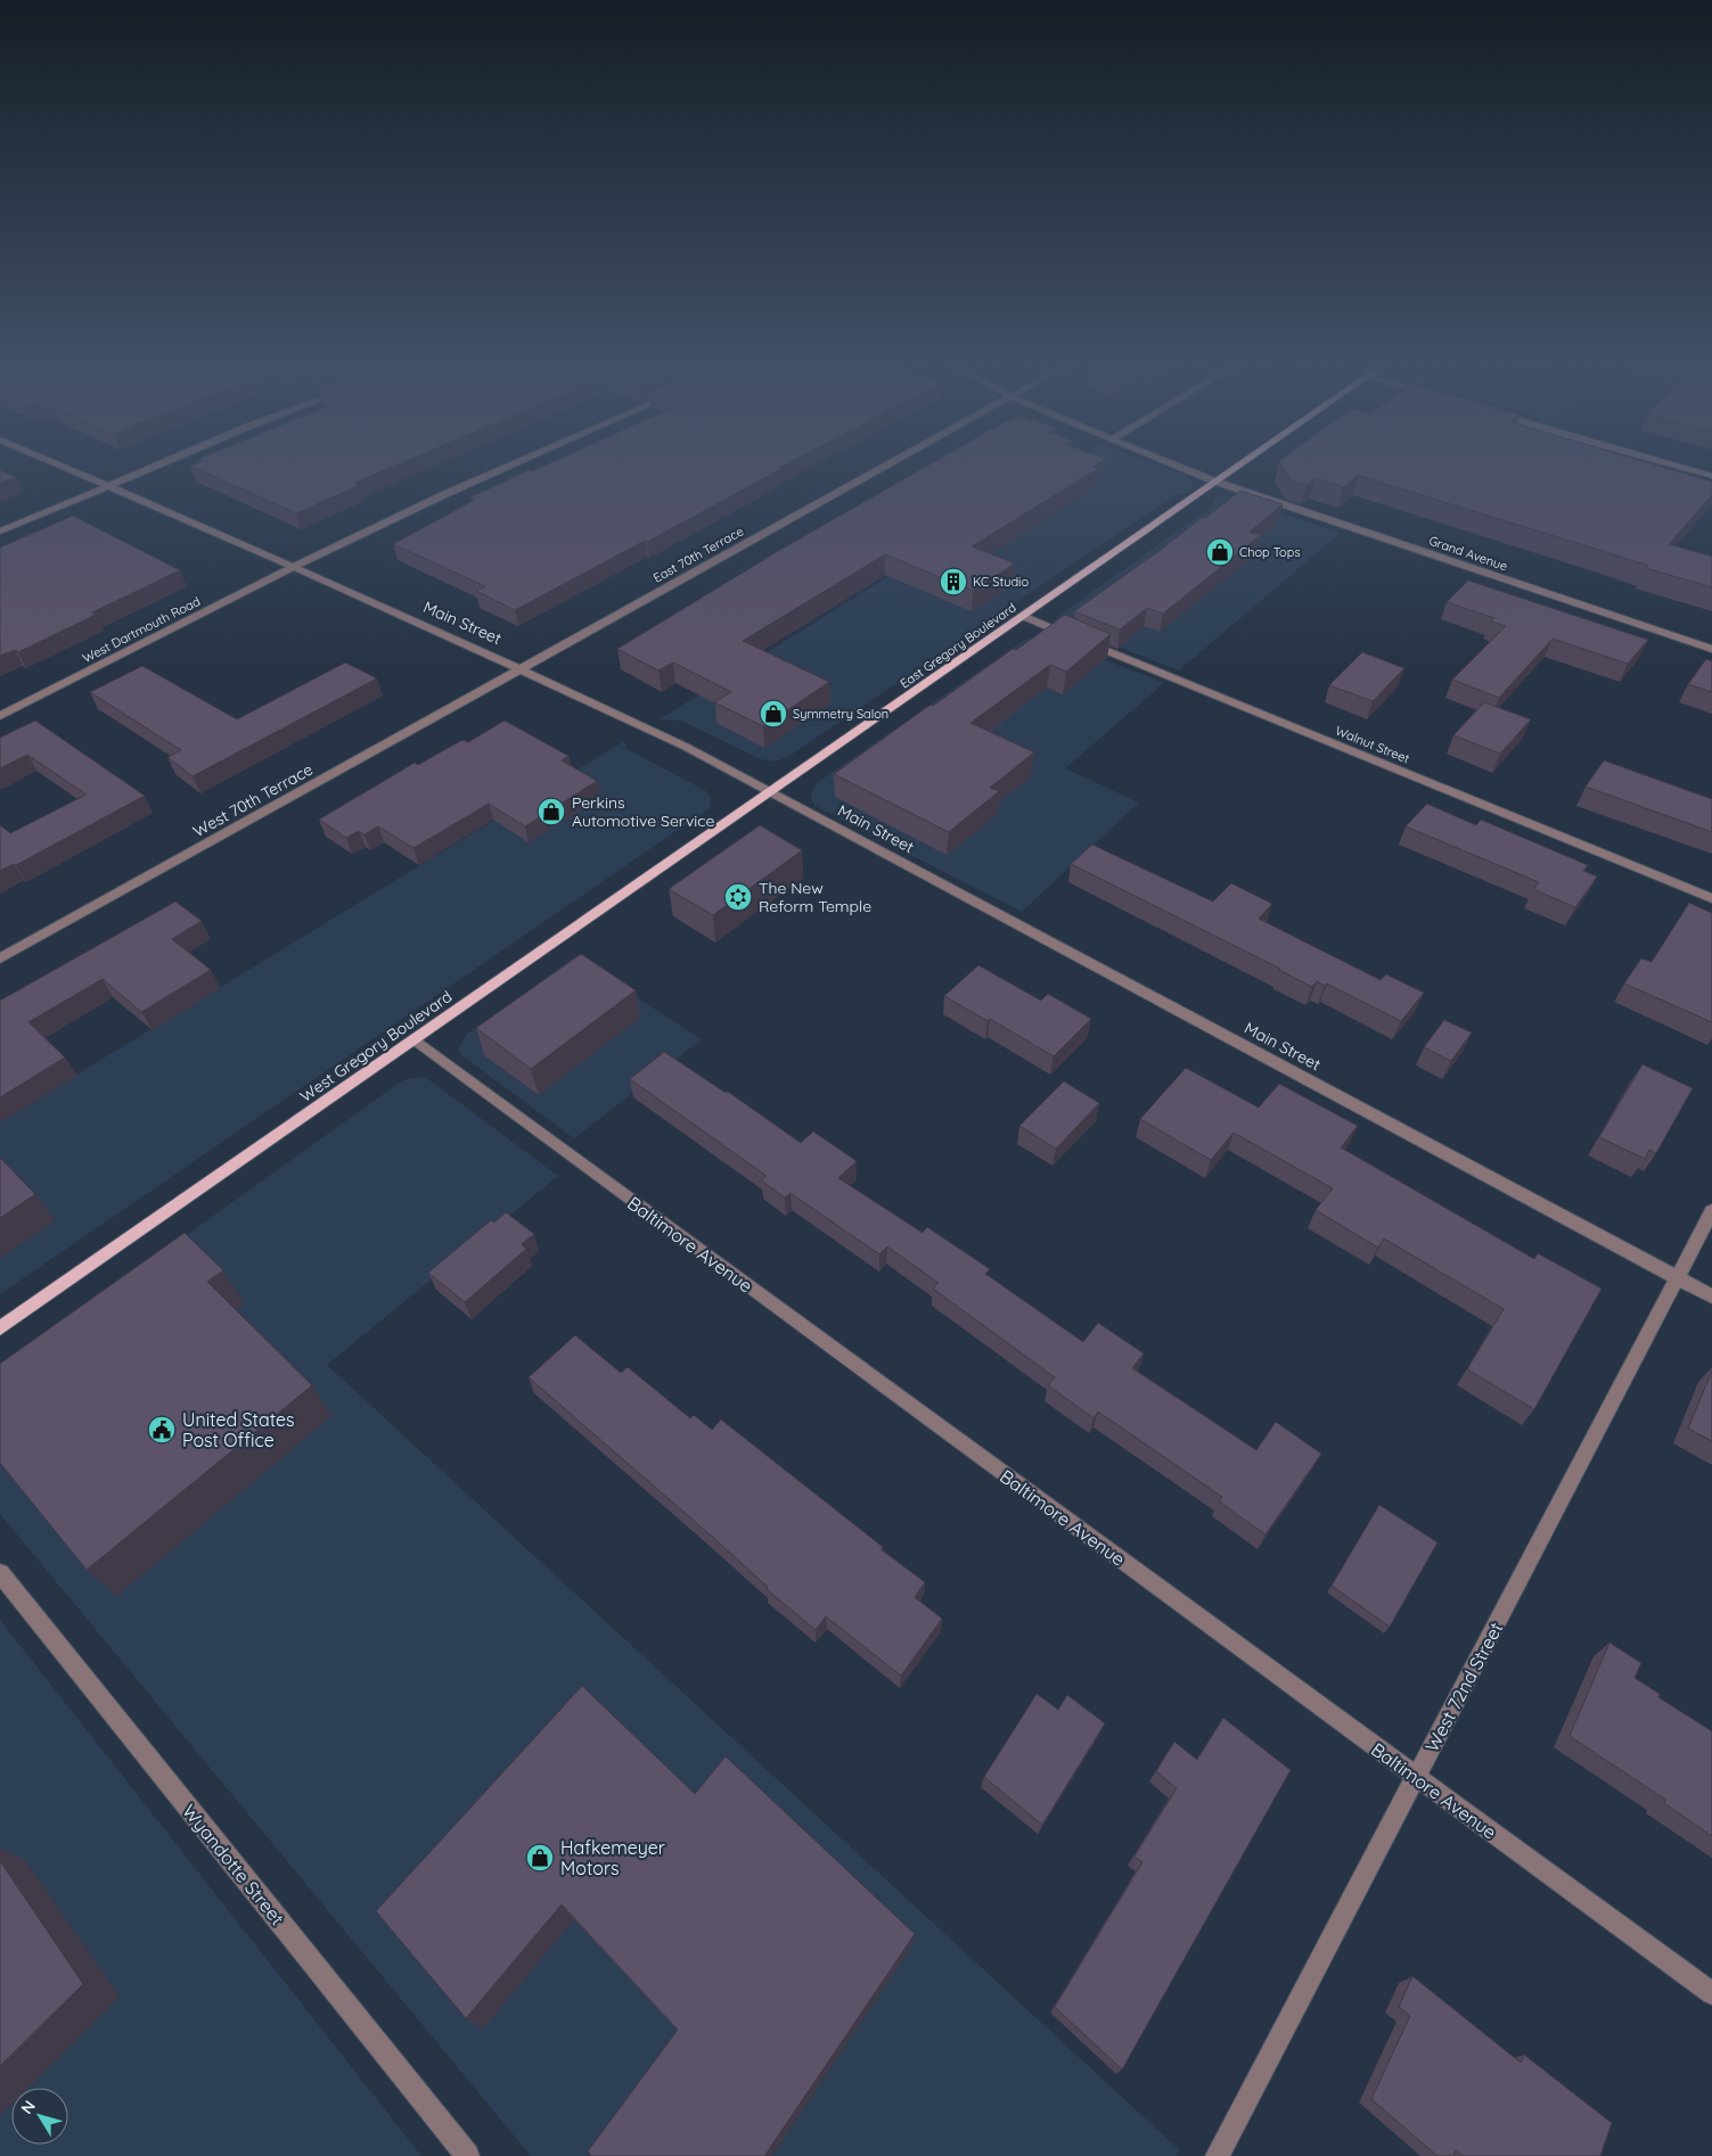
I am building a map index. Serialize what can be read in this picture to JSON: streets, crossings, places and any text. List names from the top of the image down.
{
  "streets": {
    "main road": ["East Gregory Boulevard", "West Gregory Boulevard"],
    "street": [
      "Grand Avenue",
      "East 70th Terrace",
      "Main Street",
      "West Dartmouth Road",
      "Walnut Street",
      "West 70th Terrace",
      "Baltimore Avenue",
      "West 72nd Street",
      "Wyandotte Street"
    ]
  },
  "crossings": [
    ["Grand Avenue", "East Gregory Boulevard"],
    ["East 70th Terrace", "Main Street"],
    ["East 70th Terrace", "West 70th Terrace"],
    ["Main Street", "West Dartmouth Road"],
    ["Main Street", "East Gregory Boulevard"],
    ["Main Street", "West 70th Terrace"],
    ["Main Street", "West Gregory Boulevard"],
    ["Main Street", "West 72nd Street"],
    ["East Gregory Boulevard", "Walnut Street"],
    ["East Gregory Boulevard", "West Gregory Boulevard"],
    ["West Gregory Boulevard", "Baltimore Avenue"],
    ["Baltimore Avenue", "West 72nd Street"]
  ],
  "places": {
    "shop": [
      "Chop Tops",
      "Symmetry Salon",
      "Perkins Automotive Service",
      "Hafkemeyer Motors"
    ],
    "building": ["KC Studio"],
    "synagogue": ["The New Reform Temple"],
    "public building": ["United States Post Office"]
  },
  "north": "top left"
}
